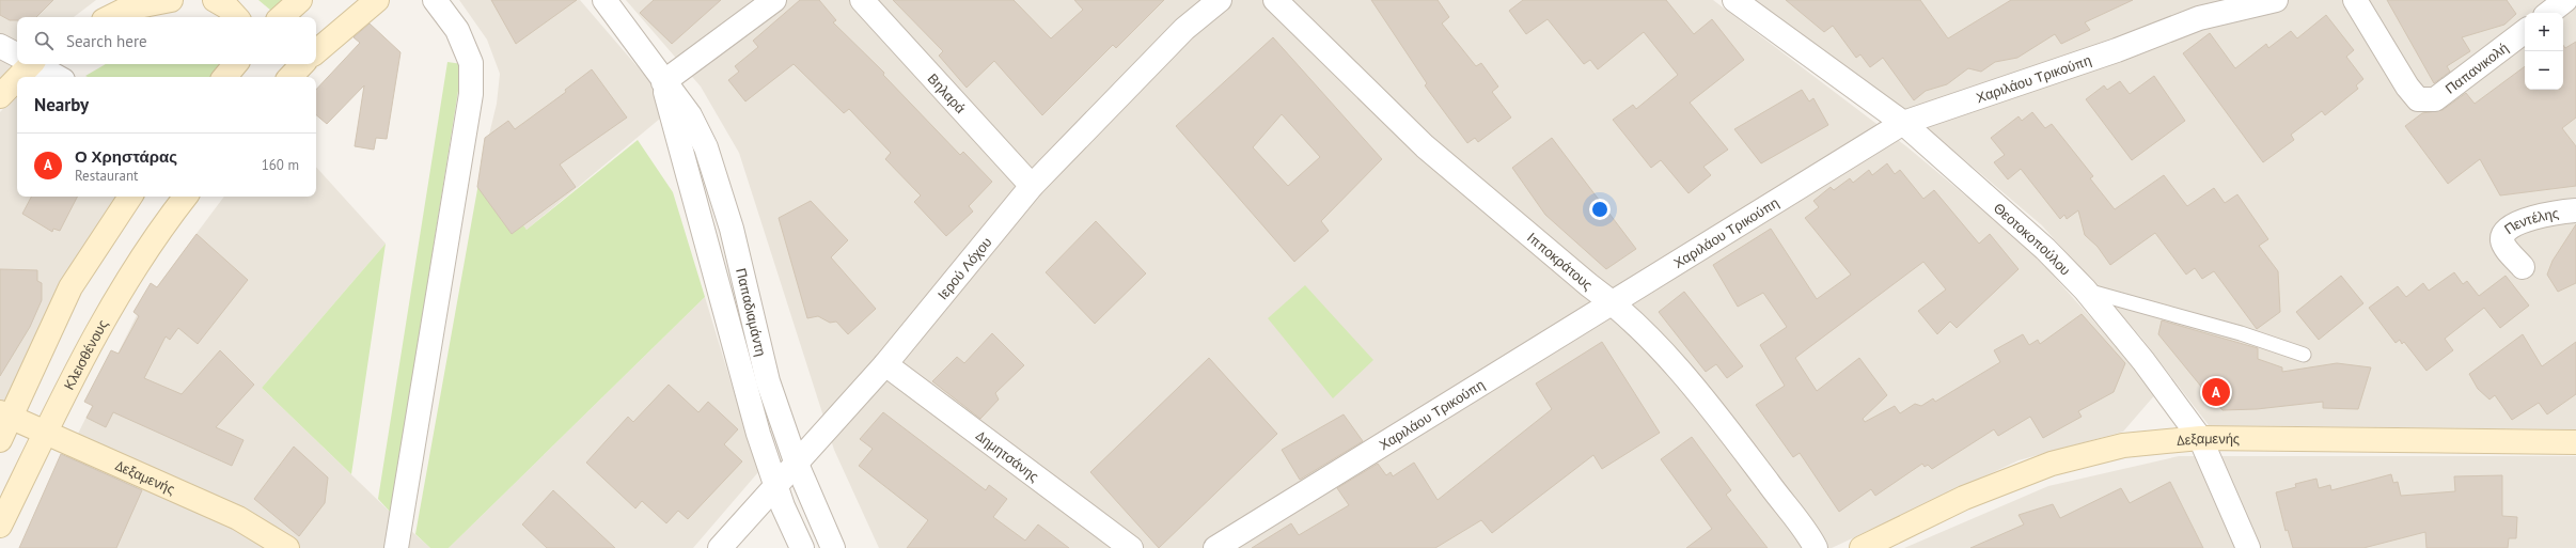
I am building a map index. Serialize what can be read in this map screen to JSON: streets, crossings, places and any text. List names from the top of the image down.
{
  "streets": {
    "main road": ["Κλεισθένους", "Δεξαμενής"],
    "street": [
      "Παπανικολή",
      "Χαριλάου Τρικούπη",
      "Βηλαρά",
      "Πεντέλης",
      "Θεοτοκοπούλου",
      "Ιπποκράτους",
      "Ιερού Λόχου",
      "Παπαδιαμάντη",
      "Δημητσάνης"
    ]
  },
  "crossings": [
    ["Χαριλάου Τρικούπη", "Θεοτοκοπούλου"],
    ["Χαριλάου Τρικούπη", "Ιπποκράτους"],
    ["Βηλαρά", "Ιερού Λόχου"],
    ["Θεοτοκοπούλου", "Δεξαμενής"],
    ["Ιερού Λόχου", "Παπαδιαμάντη"],
    ["Ιερού Λόχου", "Δημητσάνης"],
    ["Κλεισθένους", "Δεξαμενής"]
  ],
  "page": {
    "map_buttons": ["+", "−"],
    "search": "Search here",
    "heading": "Nearby",
    "list": [
      {
        "mark": "A",
        "name": "Ο Χρηστάρας",
        "note": "Restaurant",
        "value": "160 m"
      }
    ],
    "pins": "A"
  }
}
